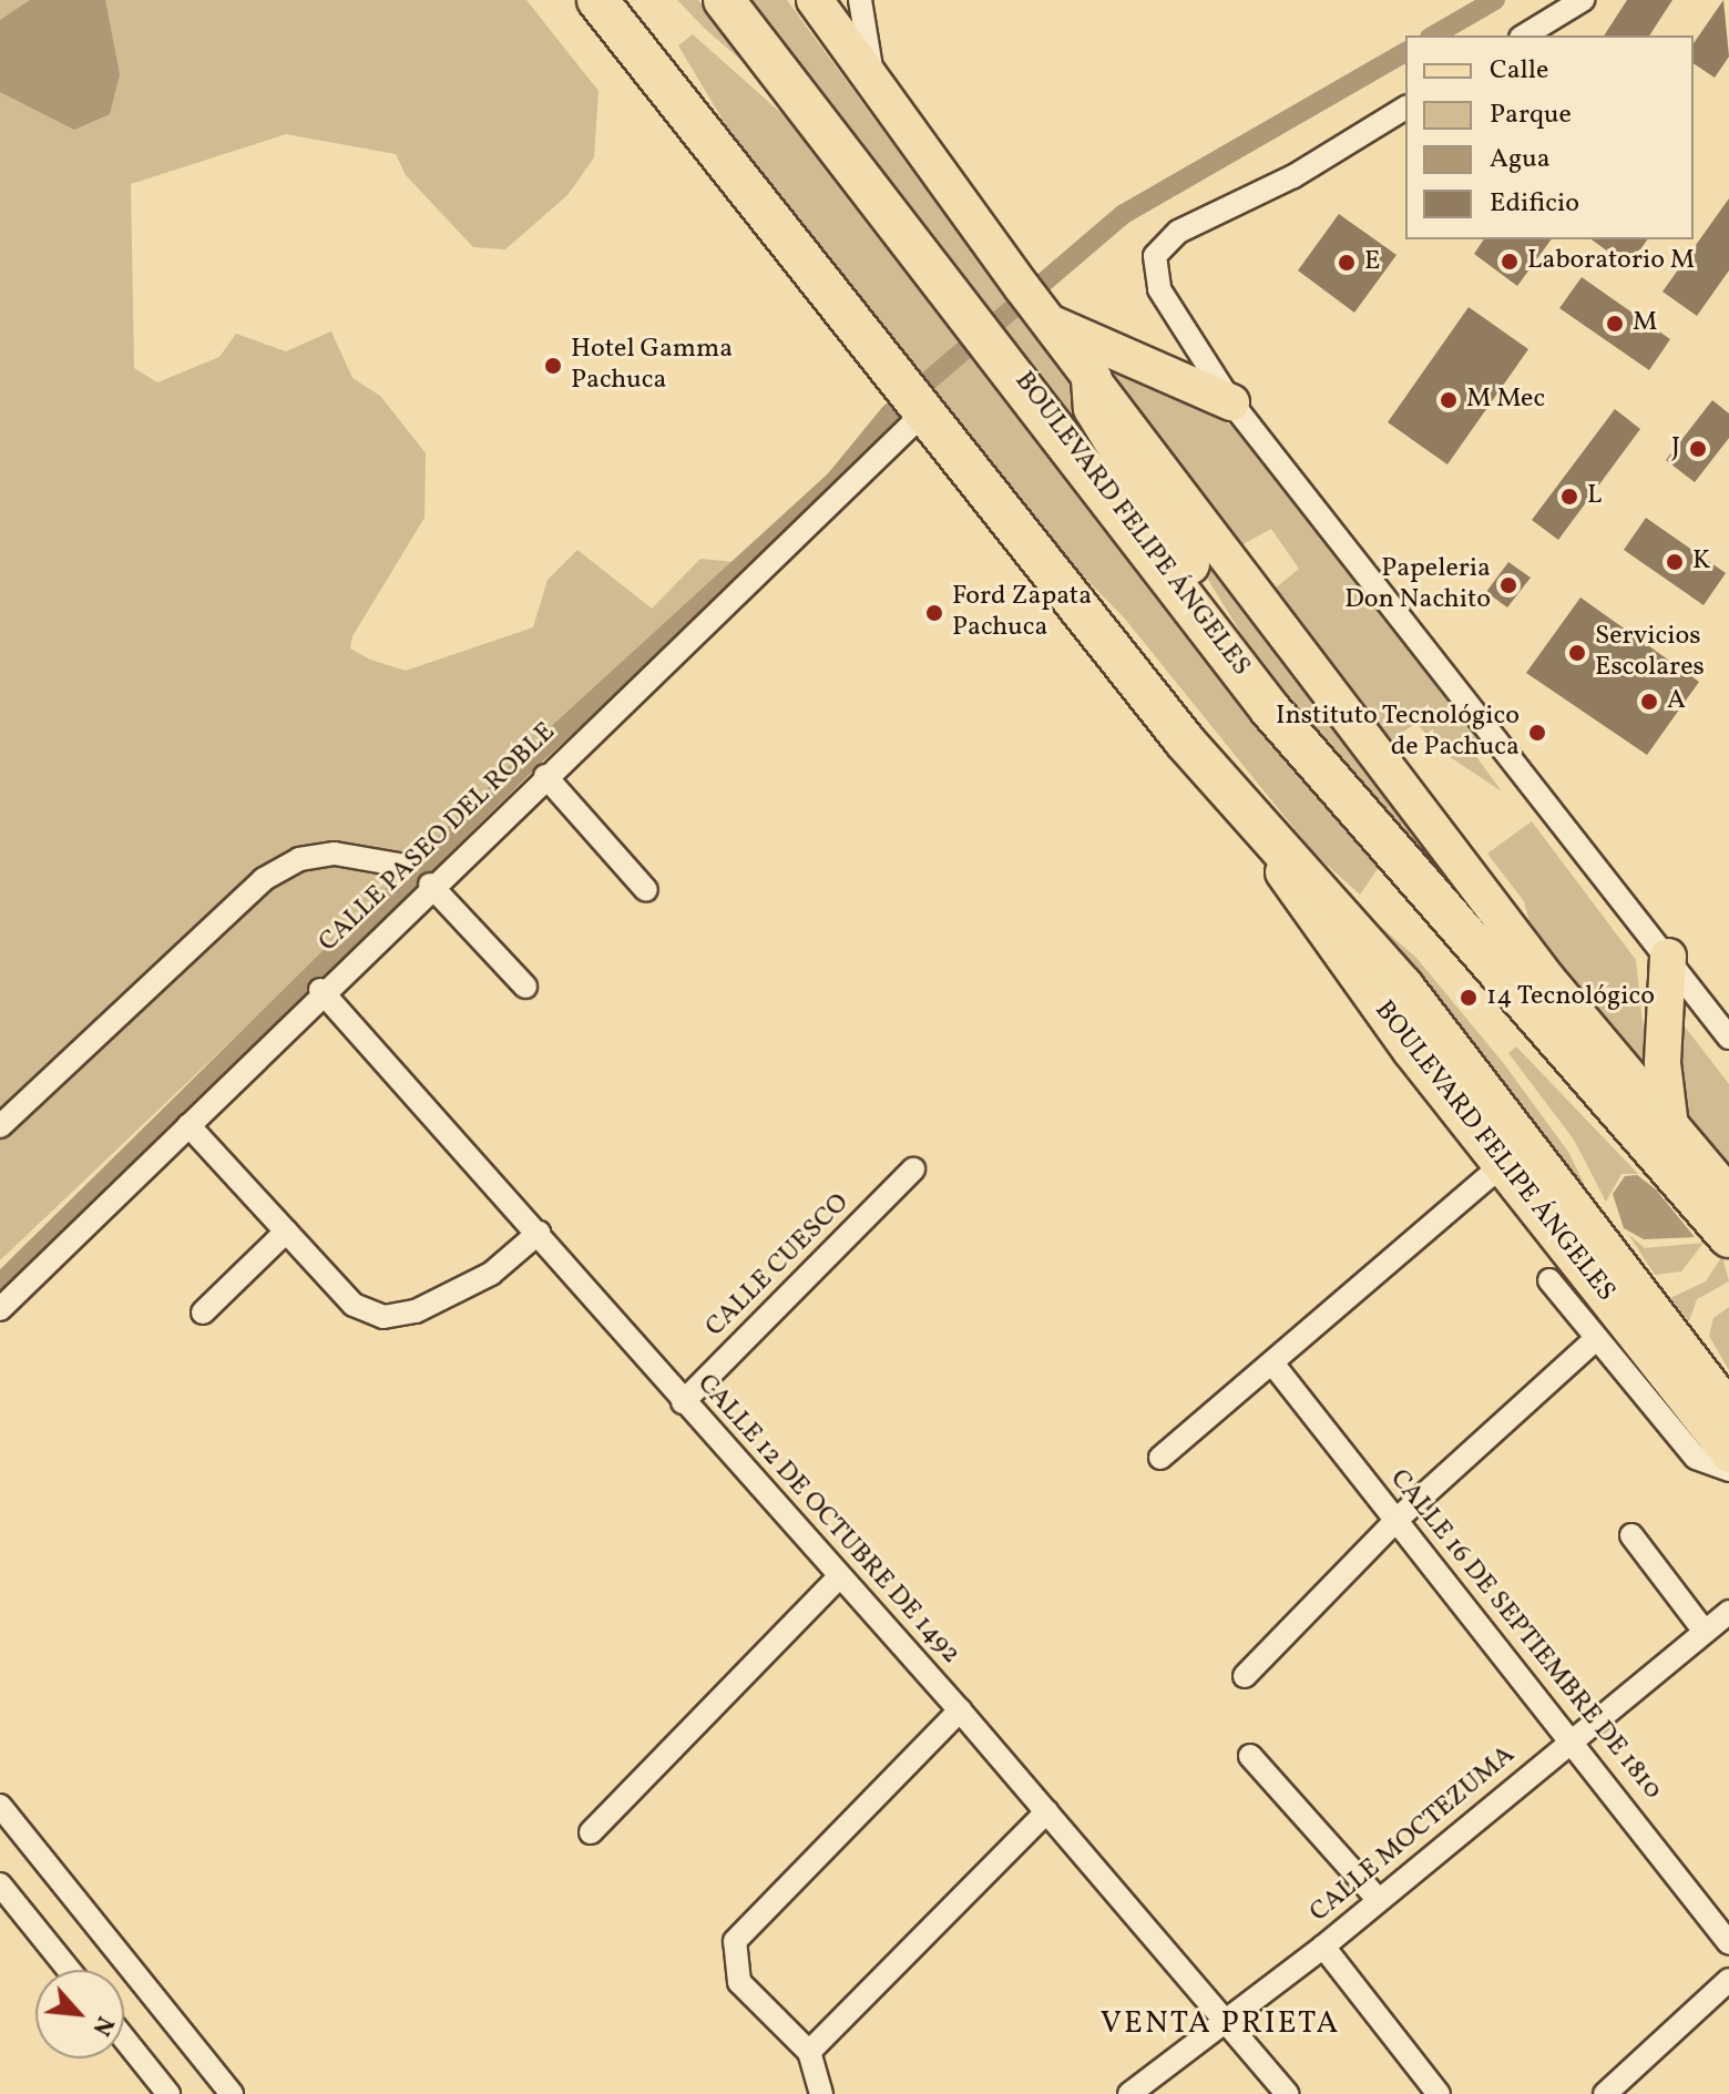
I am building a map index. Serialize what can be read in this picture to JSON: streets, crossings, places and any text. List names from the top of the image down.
{
  "streets": {
    "highway": ["BOULEVARD FELIPE ÁNGELES"],
    "street": [
      "CALLE PASEO DEL ROBLE",
      "CALLE CUESCO",
      "CALLE 12 DE OCTUBRE DE 1492",
      "CALLE 16 DE SEPTIEMBRE DE 1810",
      "CALLE MOCTEZUMA"
    ]
  },
  "crossings": [
    ["BOULEVARD FELIPE ÁNGELES", "CALLE PASEO DEL ROBLE"],
    ["CALLE PASEO DEL ROBLE", "CALLE 12 DE OCTUBRE DE 1492"],
    ["CALLE CUESCO", "CALLE 12 DE OCTUBRE DE 1492"],
    ["CALLE 12 DE OCTUBRE DE 1492", "CALLE MOCTEZUMA"],
    ["CALLE 16 DE SEPTIEMBRE DE 1810", "CALLE MOCTEZUMA"]
  ],
  "districts": ["VENTA PRIETA"],
  "places": [
    "Laboratorio M",
    "E",
    "M",
    "Hotel Gamma Pachuca",
    "M Mec",
    "J",
    "L",
    "K",
    "Papeleria Don Nachito",
    "Ford Zapata Pachuca",
    "Servicios Escolares",
    "A",
    "Instituto Tecnológico de Pachuca",
    "14 Tecnológico"
  ],
  "legend": [
    "Calle",
    "Parque",
    "Agua",
    "Edificio"
  ],
  "north": "bottom right"
}
